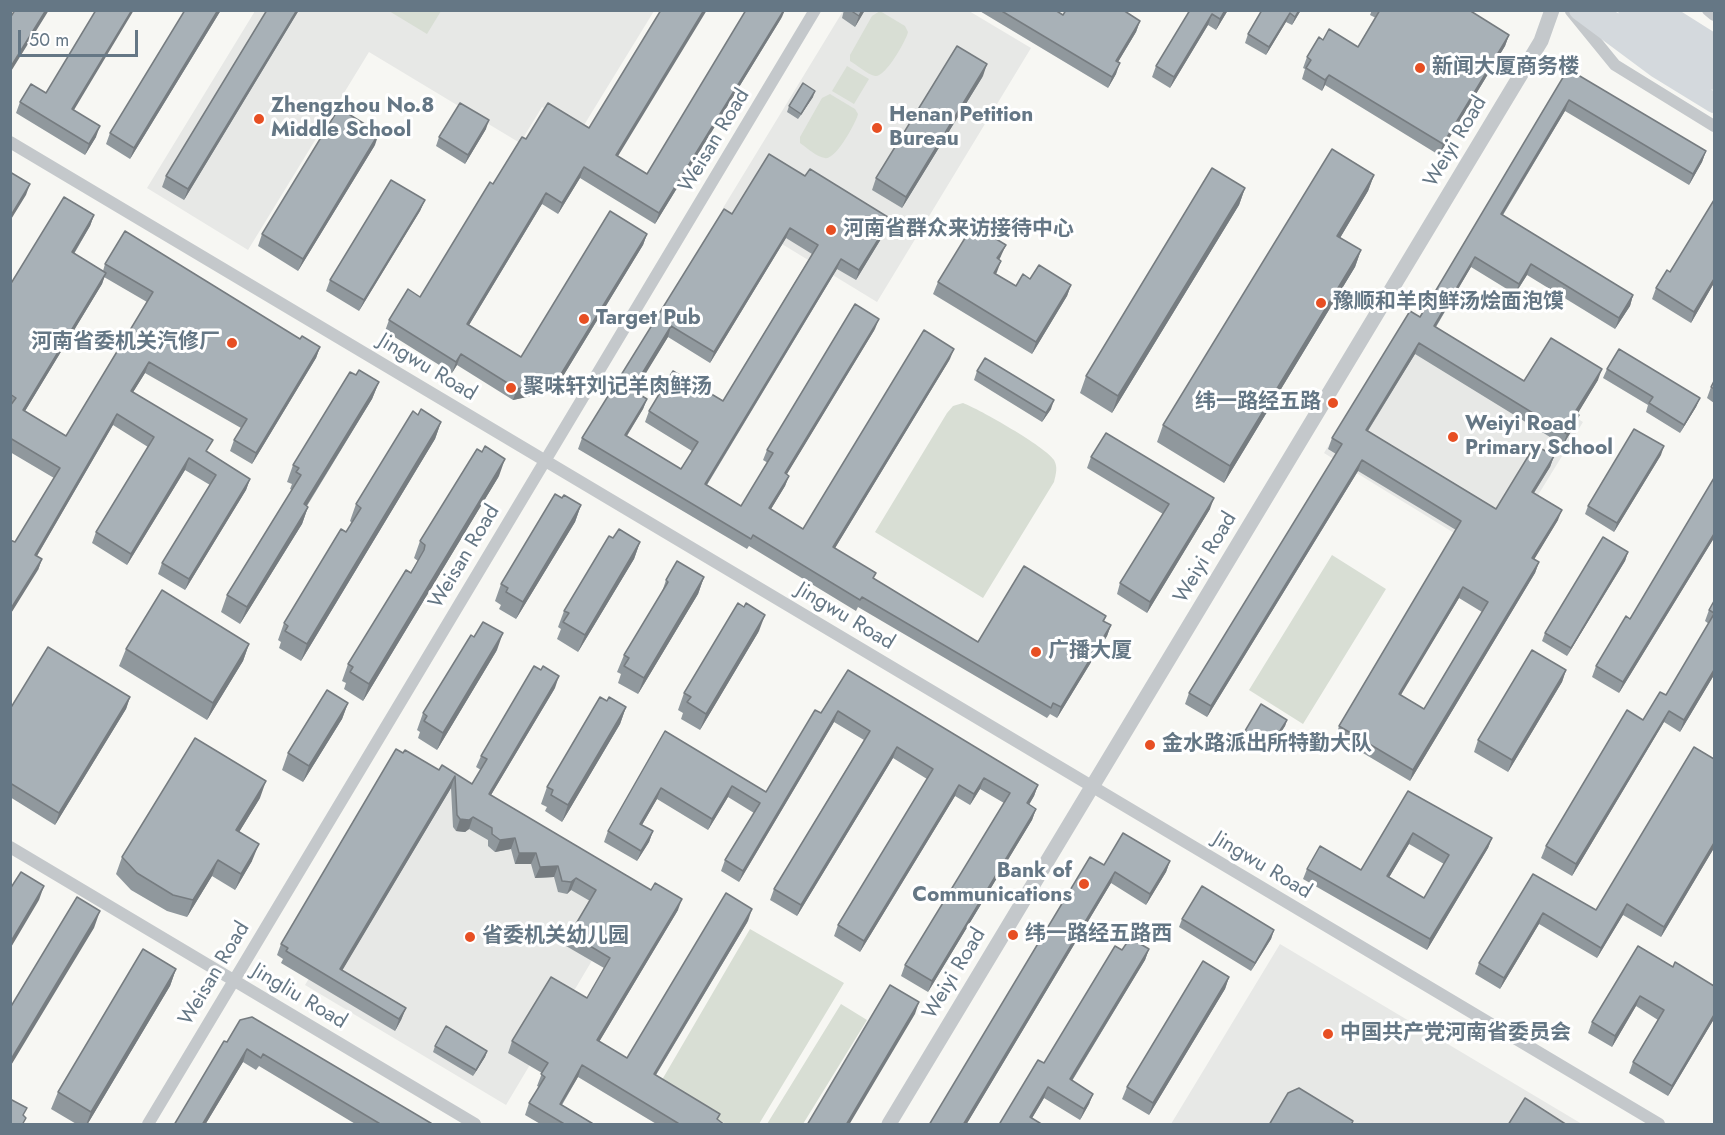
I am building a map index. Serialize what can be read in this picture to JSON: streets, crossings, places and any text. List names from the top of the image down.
{
  "streets": {
    "street": [
      "Weisan Road",
      "Weiyi Road",
      "Jingwu Road",
      "Jingliu Road"
    ]
  },
  "crossings": [
    ["Weisan Road", "Jingwu Road"],
    ["Weisan Road", "Jingliu Road"],
    ["Weiyi Road", "Jingwu Road"]
  ],
  "places": [
    "新闻大厦商务楼",
    "Zhengzhou No.8 Middle School",
    "Henan Petition Bureau",
    "河南省群众来访接待中心",
    "豫顺和羊肉鲜汤烩面泡馍",
    "Target Pub",
    "河南省委机关汽修厂",
    "聚味轩刘记羊肉鲜汤",
    "纬一路经五路",
    "Weiyi Road Primary School",
    "广播大厦",
    "金水路派出所特勤大队",
    "Bank of Communications",
    "纬一路经五路西",
    "省委机关幼儿园",
    "中国共产党河南省委员会"
  ],
  "scale_bar": "50 m"
}
